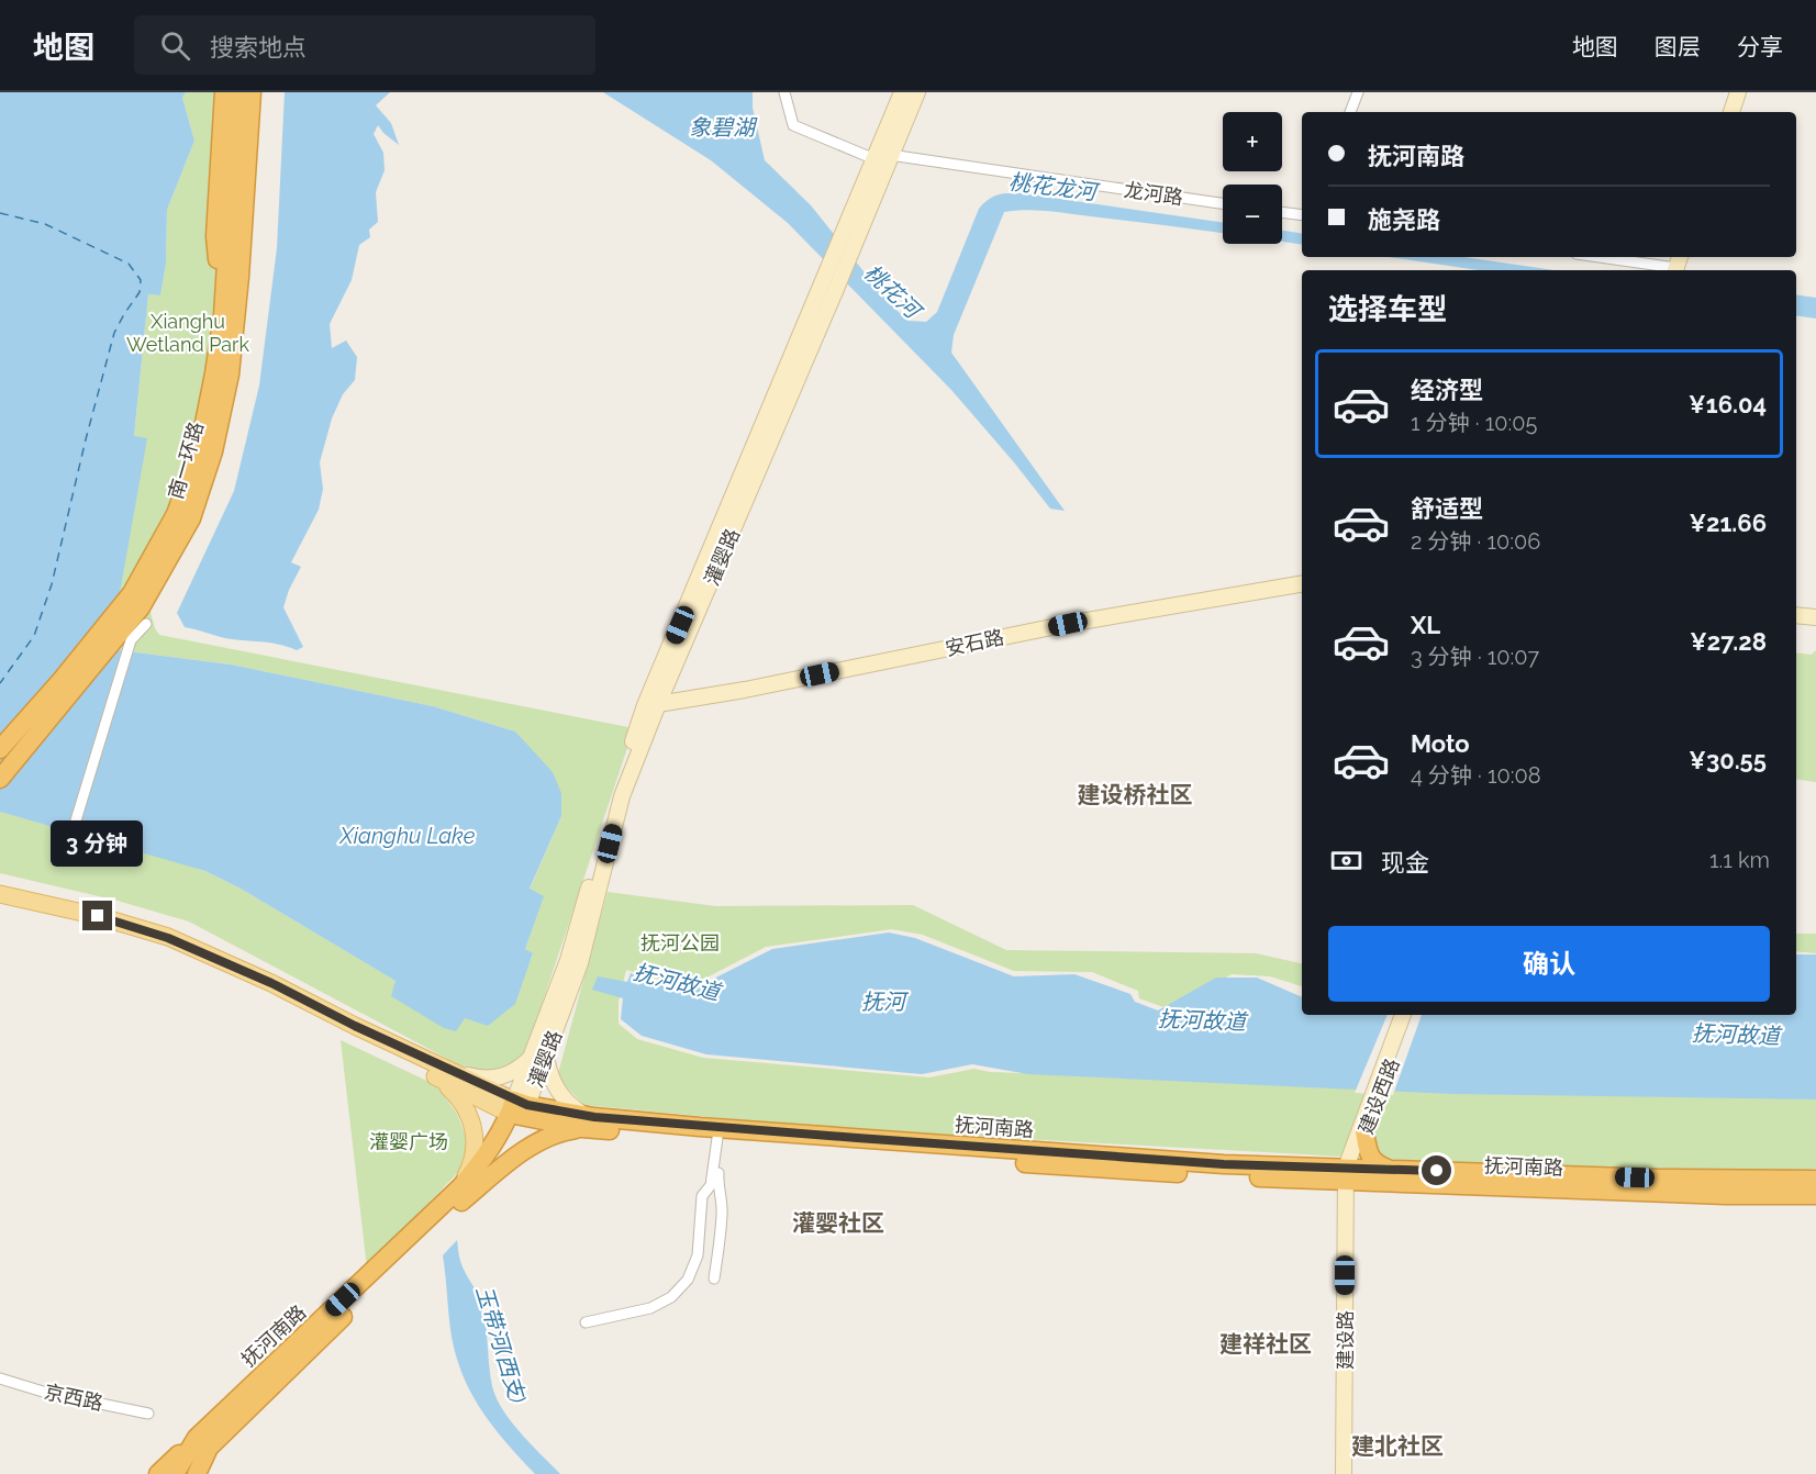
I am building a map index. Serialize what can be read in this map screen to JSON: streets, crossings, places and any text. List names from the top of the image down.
{
  "streets": {
    "highway": ["南一环路", "抚河南路"],
    "main road": [
      "灌婴路",
      "安石路",
      "建设西路",
      "建设路"
    ],
    "street": ["龙河路", "京西路"]
  },
  "crossings": [
    ["龙河路", "灌婴路"],
    ["灌婴路", "安石路"],
    ["灌婴路", "抚河南路"],
    ["建设西路", "抚河南路"],
    ["建设西路", "建设路"],
    ["抚河南路", "建设路"]
  ],
  "districts": [
    "建设桥社区",
    "灌婴社区",
    "建祥社区",
    "建北社区"
  ],
  "water": [
    "象碧湖",
    "桃花龙河",
    "桃花河",
    "Xianghu Lake",
    "抚河故道",
    "抚河",
    "玉带河(西支)"
  ],
  "parks": ["Xianghu Wetland Park", "抚河公园", "灌婴广场"],
  "page": {
    "header": "地图",
    "search": "搜索地点",
    "nav": ["地图", "图层", "分享"],
    "map_buttons": ["+", "−"],
    "banner": ["抚河南路", "施尧路"],
    "heading": "选择车型",
    "list": [
      {
        "name": "经济型",
        "note": "1 分钟 · 10:05",
        "value": "¥16.04"
      },
      {
        "name": "舒适型",
        "note": "2 分钟 · 10:06",
        "value": "¥21.66"
      },
      {
        "name": "XL",
        "note": "3 分钟 · 10:07",
        "value": "¥27.28"
      },
      {
        "name": "Moto",
        "note": "4 分钟 · 10:08",
        "value": "¥30.55"
      }
    ],
    "bubble": "3 分钟",
    "pay": ["现金", "1.1 km"],
    "buttons": "确认"
  }
}
